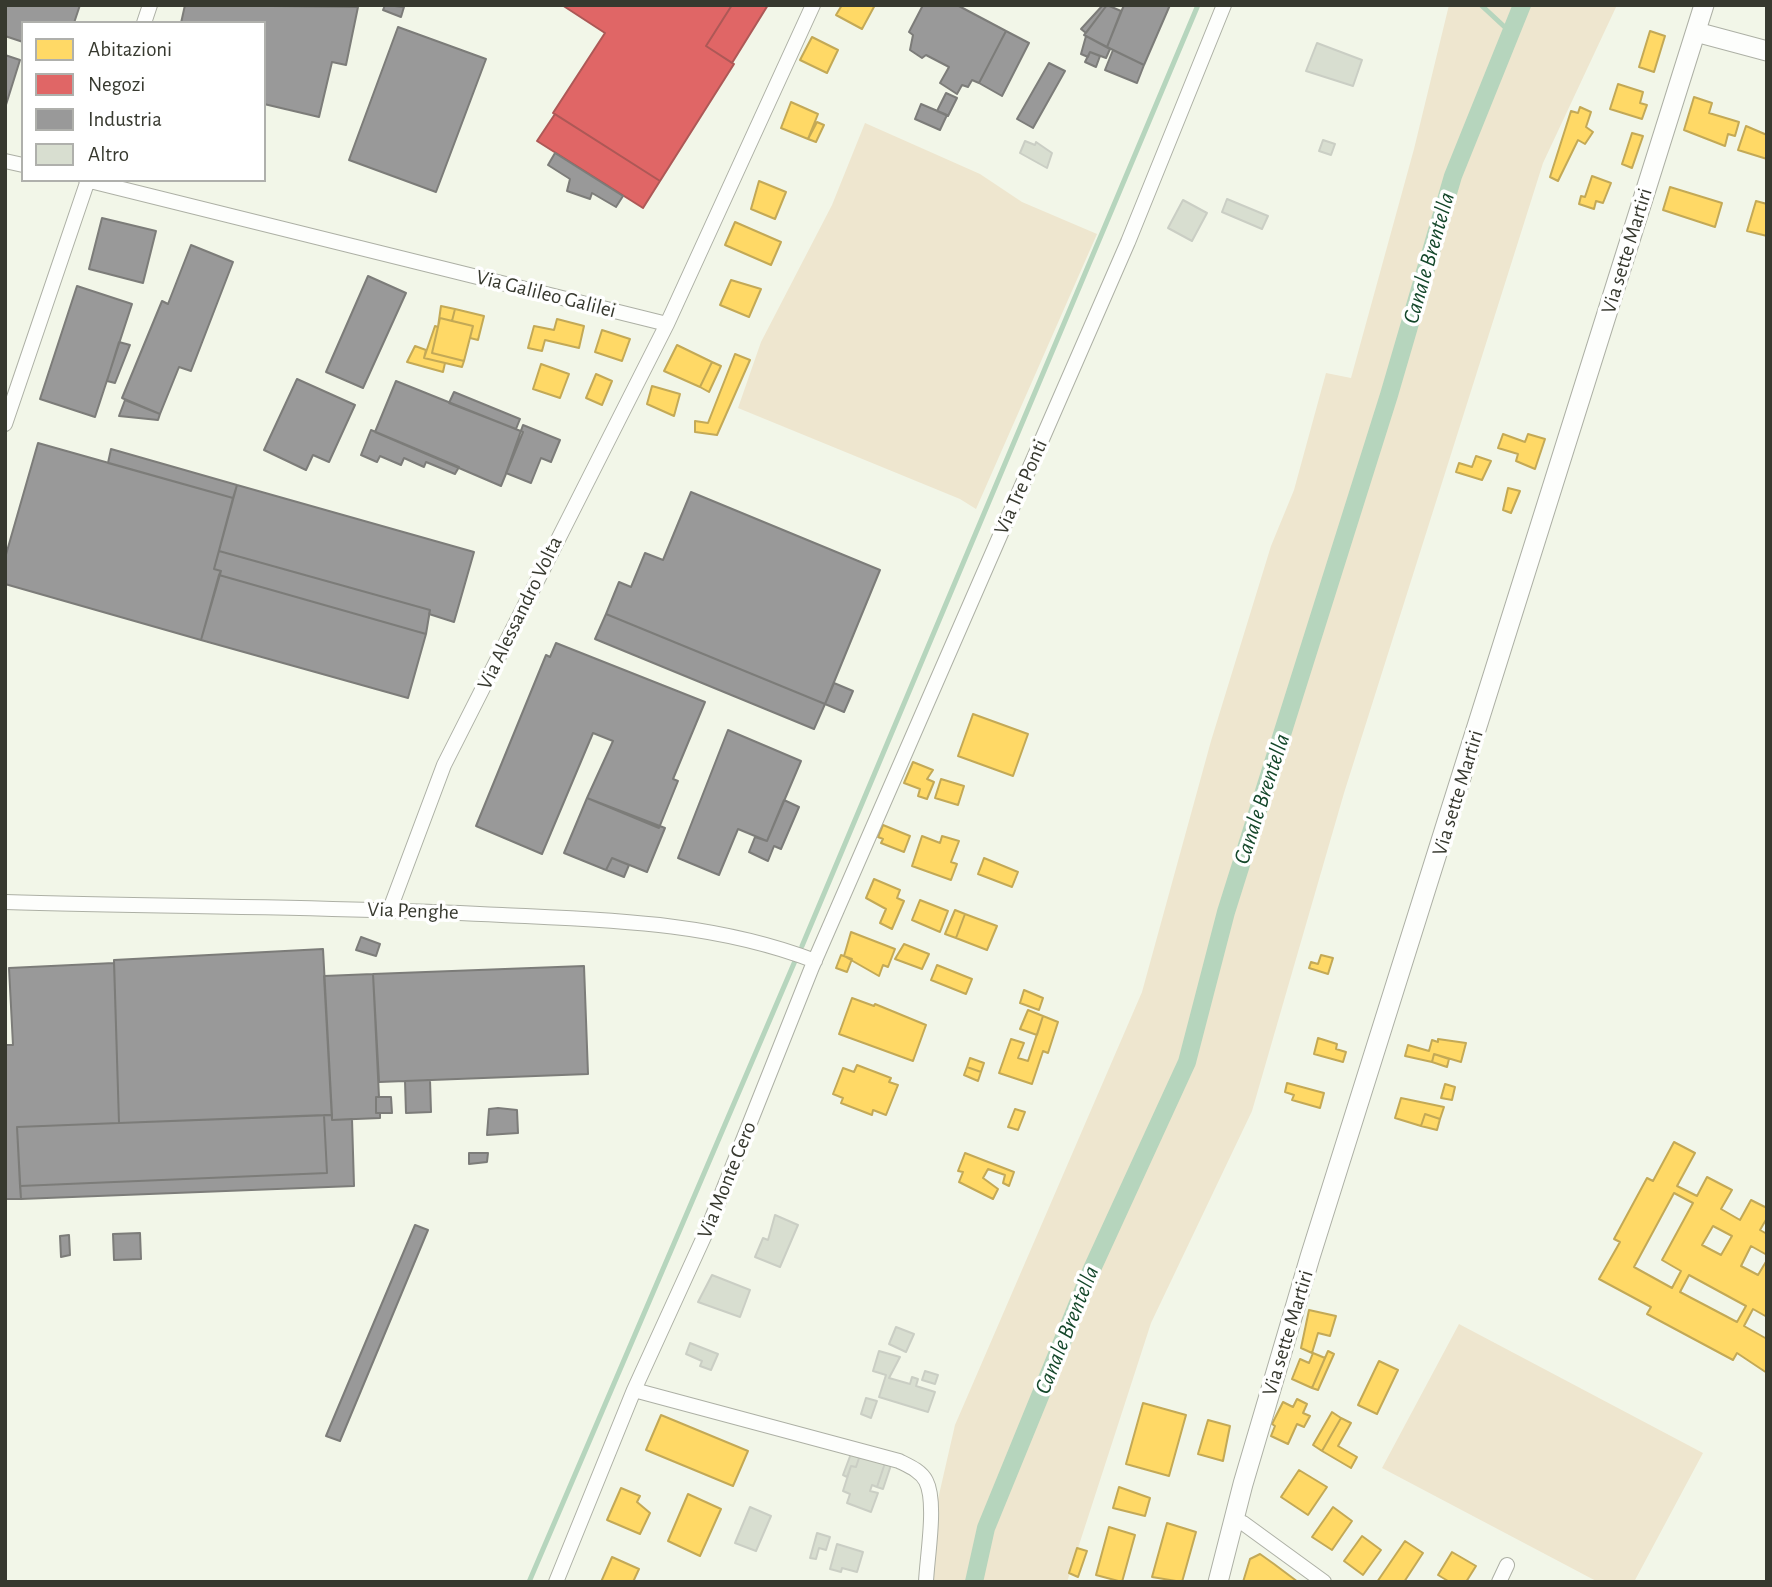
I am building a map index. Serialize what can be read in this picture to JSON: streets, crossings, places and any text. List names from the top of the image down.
{
  "streets": {
    "main road": ["Via sette Martiri"],
    "street": [
      "Via Galileo Galilei",
      "Via Tre Ponti",
      "Via Alessandro Volta",
      "Via Penghe",
      "Via Monte Cero"
    ]
  },
  "crossings": [
    ["Via Galileo Galilei", "Via Alessandro Volta"],
    ["Via Tre Ponti", "Via Penghe"],
    ["Via Tre Ponti", "Via Monte Cero"],
    ["Via Alessandro Volta", "Via Penghe"],
    ["Via Penghe", "Via Monte Cero"]
  ],
  "water": ["Canale Brentella"],
  "legend": [
    "Abitazioni",
    "Negozi",
    "Industria",
    "Altro"
  ]
}
